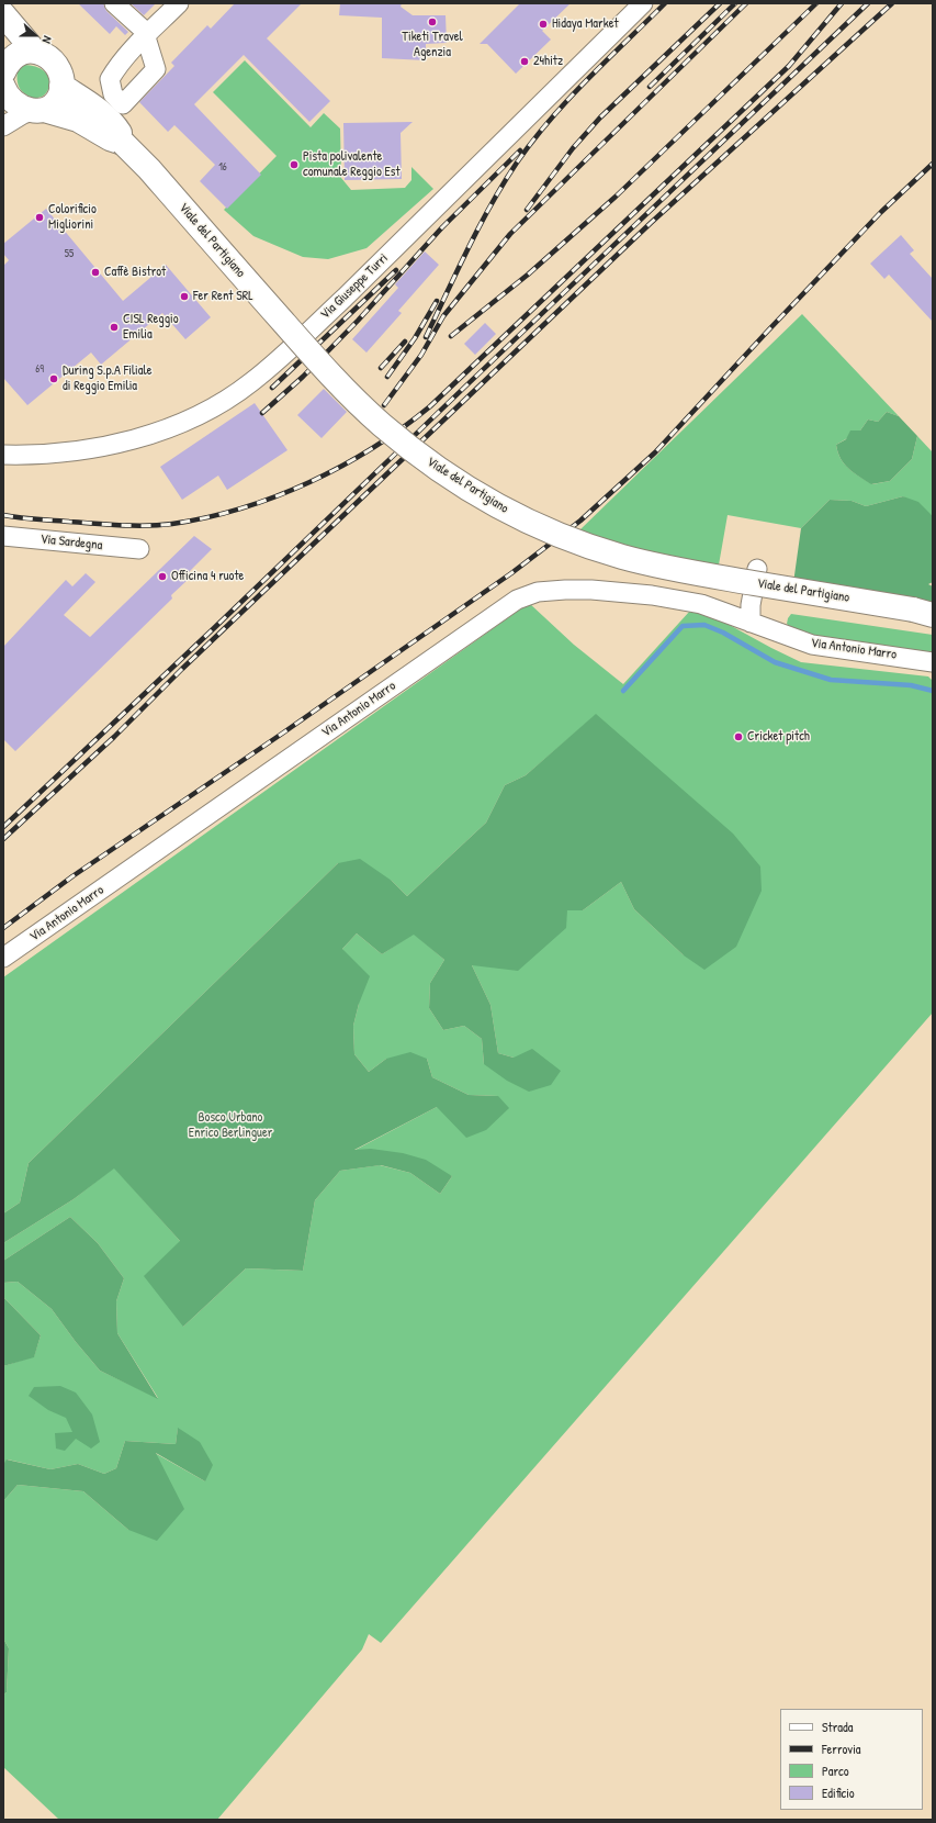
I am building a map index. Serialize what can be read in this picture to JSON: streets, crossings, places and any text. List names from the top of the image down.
{
  "streets": {
    "main road": ["Viale del Partigiano"],
    "street": ["Via Giuseppe Turri", "Via Sardegna", "Via Antonio Marro"]
  },
  "parks": ["Bosco Urbano Enrico Berlinguer"],
  "places": [
    "Tiketi Travel Agenzia",
    "Hidaya Market",
    "24hitz",
    "Pista polivalente comunale Reggio Est",
    "Colorificio Migliorini",
    "Caffè Bistrot",
    "Fer Rent SRL",
    "CISL Reggio Emilia",
    "During S.p.A Filiale di Reggio Emilia",
    "Officina 4 ruote",
    "Cricket pitch"
  ],
  "house_numbers": ["16", "55", "69"],
  "legend": [
    "Strada",
    "Ferrovia",
    "Parco",
    "Edificio"
  ],
  "north": "right"
}
